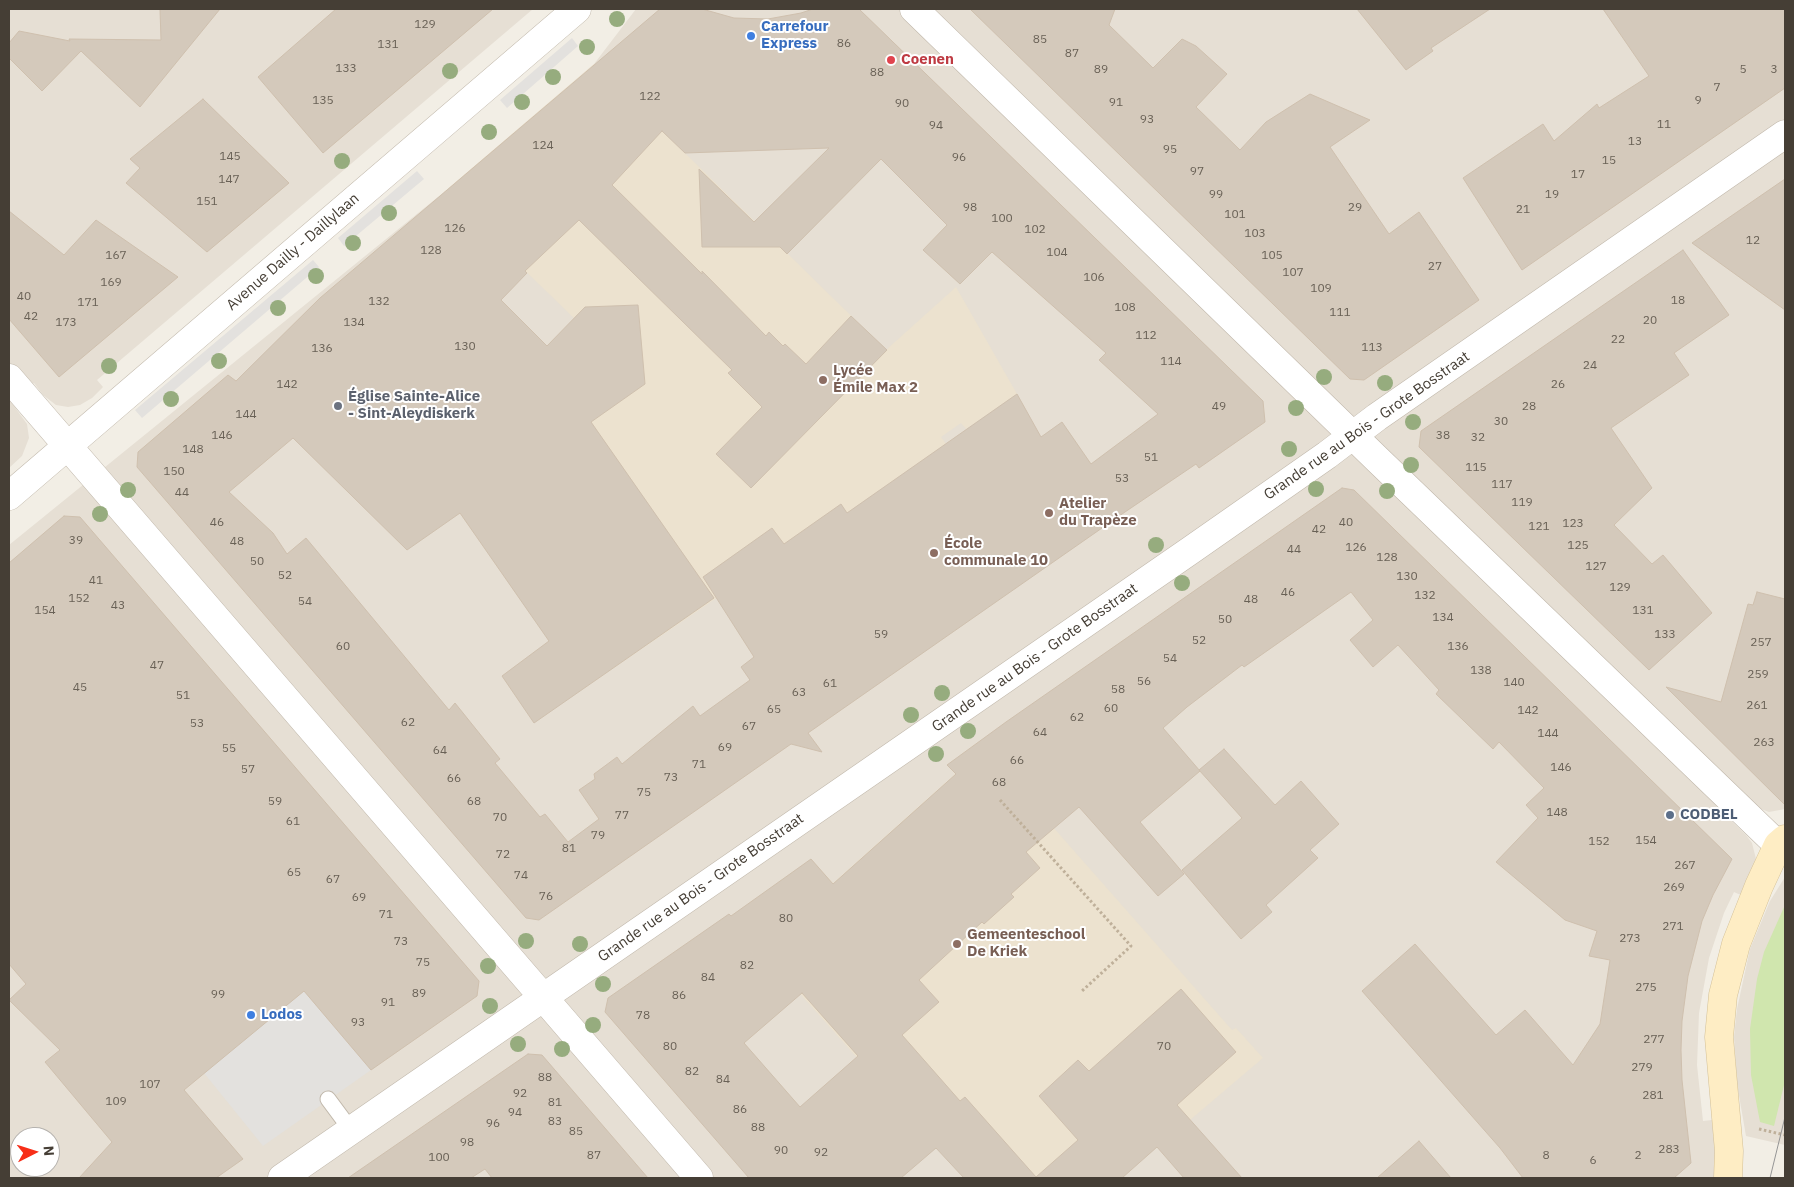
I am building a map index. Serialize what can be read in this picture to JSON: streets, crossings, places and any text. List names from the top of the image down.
{
  "streets": {
    "street": ["Avenue Dailly - Daillylaan", "Grande rue au Bois - Grote Bosstraat"]
  },
  "places": [
    "Carrefour Express",
    "Coenen",
    "Lycée Émile Max 2",
    "Église Sainte-Alice - Sint-Aleydiskerk",
    "Atelier du Trapèze",
    "École communale 10",
    "CODBEL",
    "Gemeenteschool De Kriek",
    "Lodos"
  ],
  "house_numbers": [
    "129",
    "85",
    "86",
    "131",
    "87",
    "133",
    "89",
    "5",
    "3",
    "88",
    "7",
    "122",
    "135",
    "9",
    "91",
    "90",
    "93",
    "11",
    "94",
    "13",
    "124",
    "95",
    "145",
    "96",
    "15",
    "97",
    "17",
    "147",
    "99",
    "19",
    "151",
    "98",
    "29",
    "21",
    "101",
    "100",
    "126",
    "102",
    "103",
    "12",
    "128",
    "104",
    "167",
    "105",
    "27",
    "107",
    "106",
    "169",
    "109",
    "40",
    "18",
    "132",
    "171",
    "108",
    "111",
    "42",
    "20",
    "173",
    "134",
    "112",
    "22",
    "130",
    "113",
    "136",
    "114",
    "24",
    "142",
    "26",
    "49",
    "28",
    "144",
    "30",
    "146",
    "38",
    "32",
    "148",
    "51",
    "115",
    "150",
    "53",
    "117",
    "44",
    "119",
    "46",
    "40",
    "123",
    "121",
    "42",
    "39",
    "48",
    "125",
    "126",
    "44",
    "128",
    "50",
    "127",
    "52",
    "130",
    "41",
    "129",
    "46",
    "132",
    "152",
    "48",
    "54",
    "43",
    "154",
    "131",
    "134",
    "50",
    "59",
    "133",
    "52",
    "257",
    "60",
    "136",
    "54",
    "47",
    "138",
    "259",
    "56",
    "140",
    "61",
    "45",
    "58",
    "63",
    "51",
    "261",
    "60",
    "65",
    "142",
    "62",
    "62",
    "53",
    "67",
    "64",
    "144",
    "263",
    "69",
    "55",
    "64",
    "66",
    "71",
    "146",
    "57",
    "73",
    "66",
    "68",
    "75",
    "59",
    "68",
    "148",
    "77",
    "70",
    "61",
    "79",
    "154",
    "152",
    "81",
    "72",
    "267",
    "65",
    "74",
    "67",
    "269",
    "76",
    "69",
    "71",
    "80",
    "271",
    "273",
    "73",
    "75",
    "82",
    "84",
    "275",
    "89",
    "99",
    "86",
    "91",
    "78",
    "93",
    "277",
    "80",
    "70",
    "279",
    "82",
    "88",
    "84",
    "107",
    "92",
    "281",
    "109",
    "81",
    "86",
    "94",
    "83",
    "96",
    "88",
    "85",
    "98",
    "283",
    "90",
    "92",
    "87",
    "8",
    "2",
    "100",
    "6"
  ],
  "north": "right"
}
